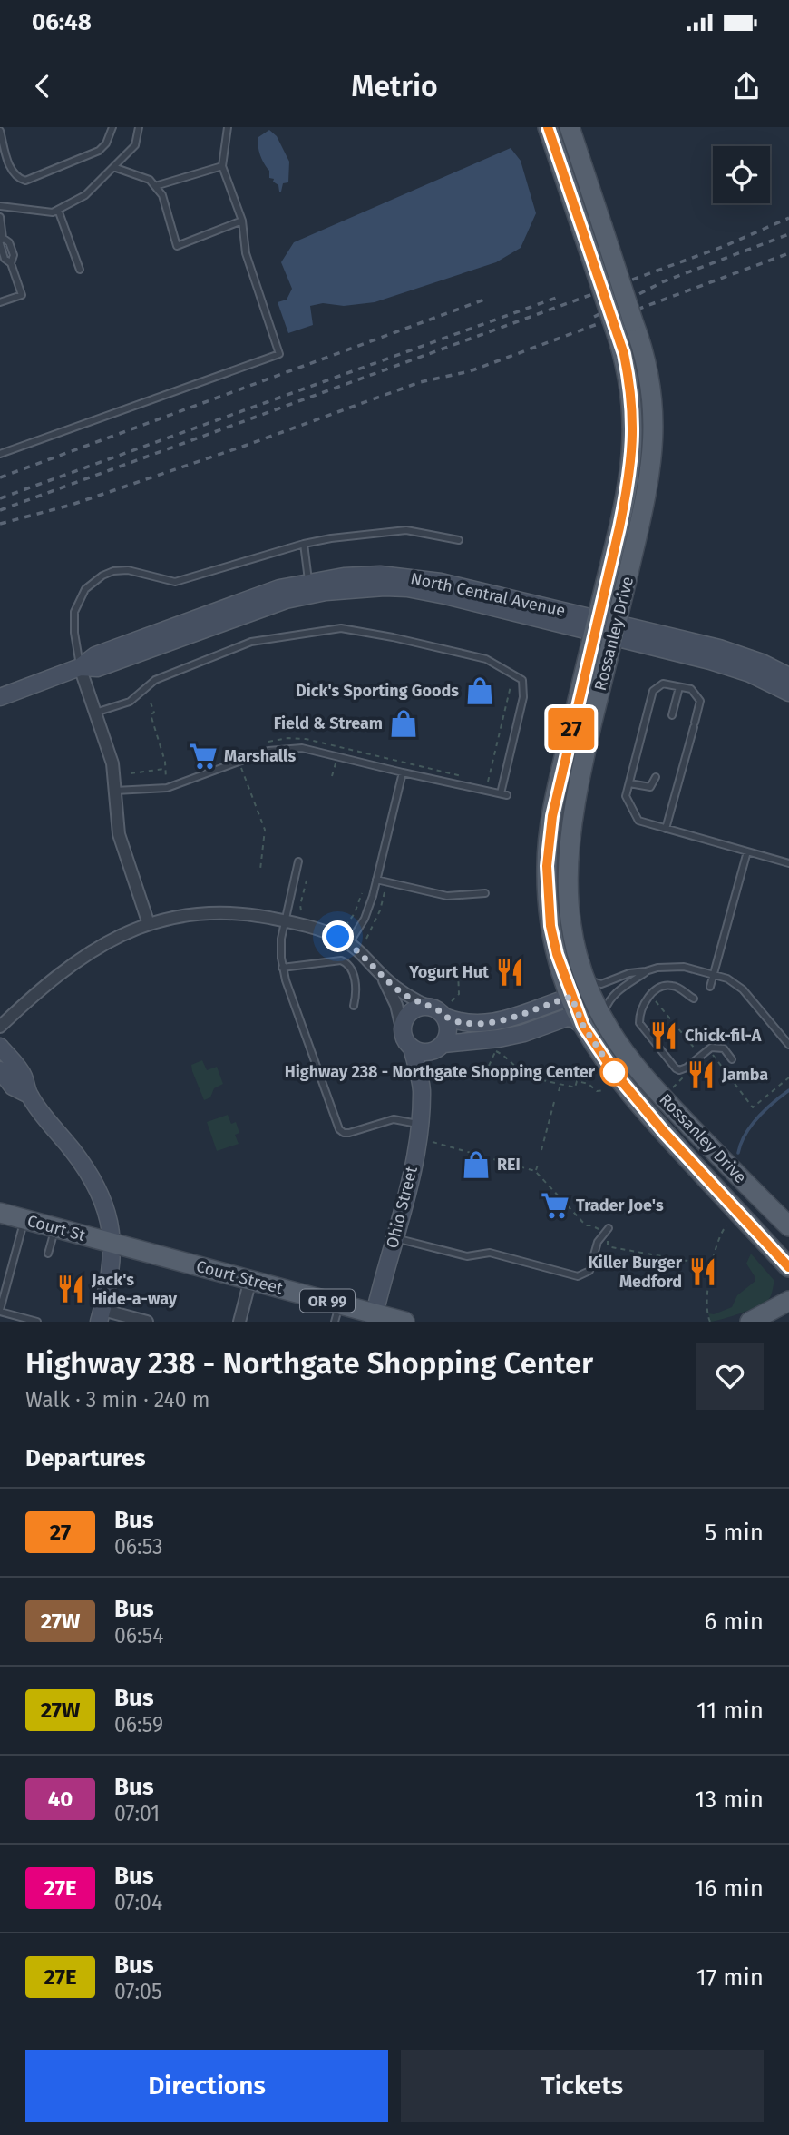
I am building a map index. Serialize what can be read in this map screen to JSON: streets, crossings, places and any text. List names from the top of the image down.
{
  "streets": {
    "main road": [
      "Rossanley Drive",
      "Court St",
      "Court Street",
      "OR 99"
    ],
    "street": ["North Central Avenue", "Ohio Street"]
  },
  "crossings": [
    ["North Central Avenue", "Rossanley Drive"],
    ["Ohio Street", "Court Street"],
    ["Court St", "Court Street"]
  ],
  "places": {
    "shop": ["Dick's Sporting Goods", "Field & Stream", "REI"],
    "supermarket": ["Marshalls", "Trader Joe's"],
    "restaurant": [
      "Yogurt Hut",
      "Chick-fil-A",
      "Jamba",
      "Killer Burger Medford",
      "Jack's Hide-a-way"
    ],
    "other": ["Highway 238 - Northgate Shopping Center"]
  },
  "lines": ["bus line 27"],
  "page": {
    "status": "06:48",
    "header": "Metrio",
    "on_map": "27",
    "heading": [
      ["Highway 238 - Northgate Shopping Center", "Walk · 3 min · 240 m"],
      "Departures"
    ],
    "list": [
      {
        "mark": "27",
        "name": "Bus",
        "note": "06:53",
        "value": "5 min"
      },
      {
        "mark": "27W",
        "name": "Bus",
        "note": "06:54",
        "value": "6 min"
      },
      {
        "mark": "27W",
        "name": "Bus",
        "note": "06:59",
        "value": "11 min"
      },
      {
        "mark": "40",
        "name": "Bus",
        "note": "07:01",
        "value": "13 min"
      },
      {
        "mark": "27E",
        "name": "Bus",
        "note": "07:04",
        "value": "16 min"
      },
      {
        "mark": "27E",
        "name": "Bus",
        "note": "07:05",
        "value": "17 min"
      }
    ],
    "buttons": ["Directions", "Tickets"]
  }
}
